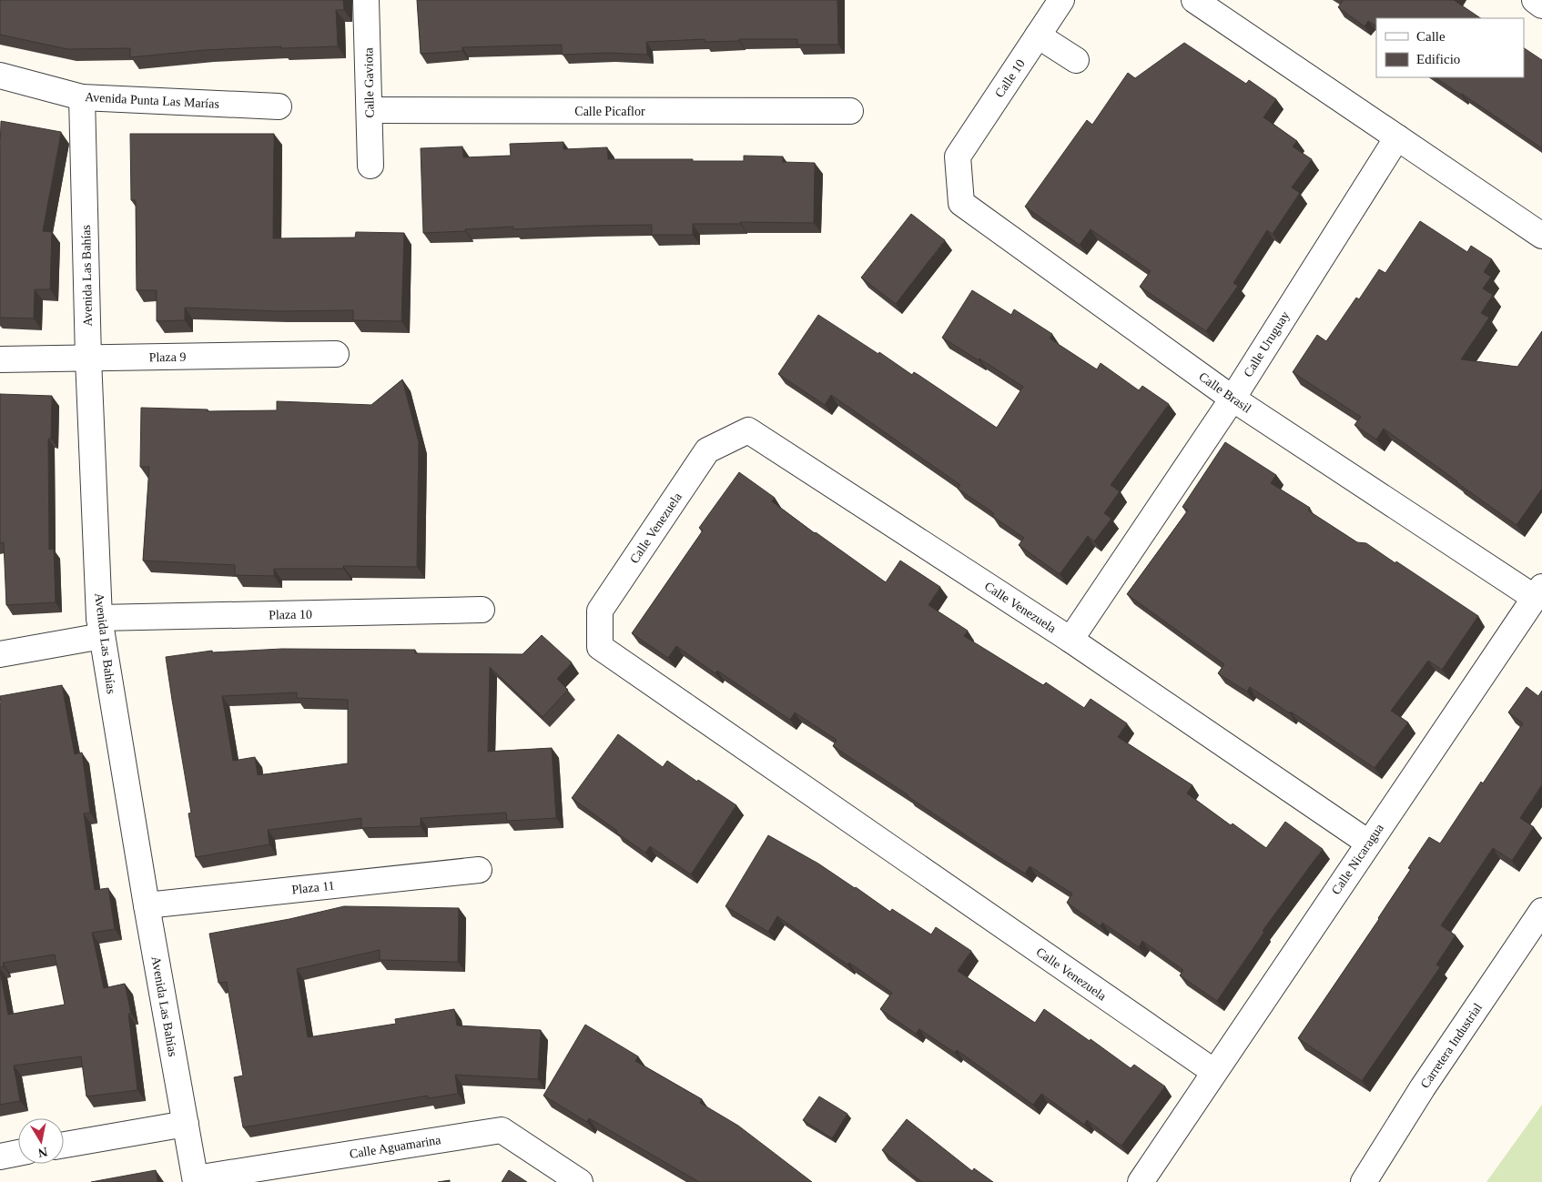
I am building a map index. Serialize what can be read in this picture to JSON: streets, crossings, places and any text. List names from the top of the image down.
{
  "streets": {
    "street": [
      "Calle 10",
      "Calle Gaviota",
      "Avenida Punta Las Marías",
      "Calle Picaflor",
      "Avenida Las Bahías",
      "Calle Uruguay",
      "Plaza 9",
      "Calle Brasil",
      "Calle Venezuela",
      "Plaza 10",
      "Calle Nicaragua",
      "Plaza 11",
      "Carretera Industrial",
      "Calle Aguamarina"
    ]
  },
  "crossings": [
    ["Calle 10", "Calle Brasil"],
    ["Calle Gaviota", "Calle Picaflor"],
    ["Avenida Punta Las Marías", "Avenida Las Bahías"],
    ["Avenida Las Bahías", "Plaza 9"],
    ["Avenida Las Bahías", "Plaza 10"],
    ["Avenida Las Bahías", "Plaza 11"],
    ["Avenida Las Bahías", "Calle Aguamarina"],
    ["Calle Uruguay", "Calle Brasil"],
    ["Calle Uruguay", "Calle Venezuela"],
    ["Calle Brasil", "Calle Nicaragua"],
    ["Calle Venezuela", "Calle Nicaragua"]
  ],
  "legend": ["Calle", "Edificio"],
  "north": "bottom"
}
